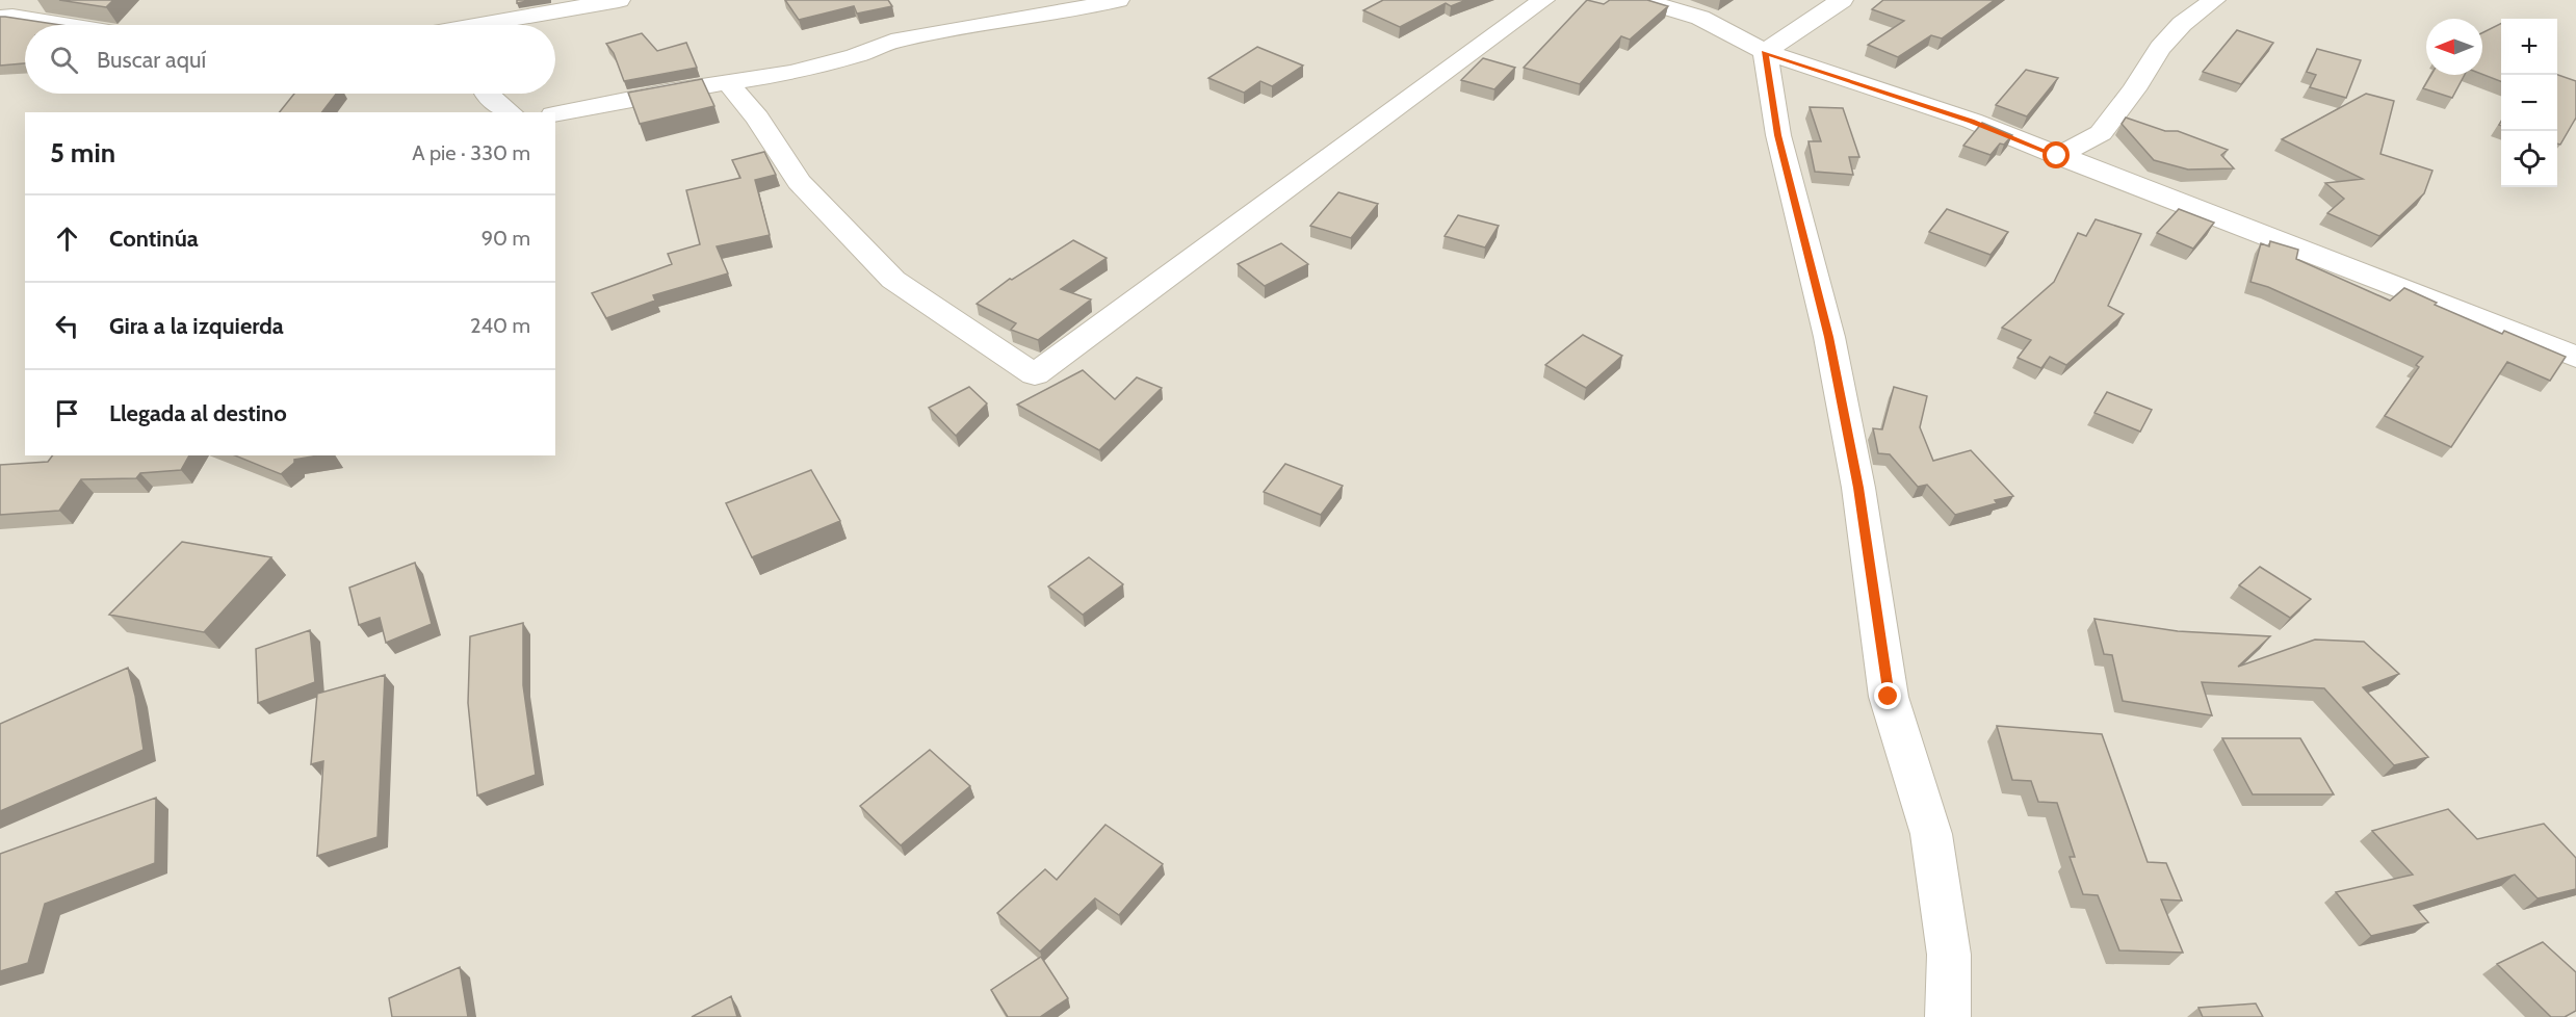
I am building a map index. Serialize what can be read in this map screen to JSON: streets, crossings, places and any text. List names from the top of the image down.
{
  "north": "left",
  "page": {
    "map_buttons": ["+", "−"],
    "search": "Buscar aquí",
    "heading": ["5 min", "A pie · 330 m"],
    "list": [
      ["Continúa", "90 m"],
      ["Gira a la izquierda", "240 m"],
      "Llegada al destino"
    ]
  }
}
